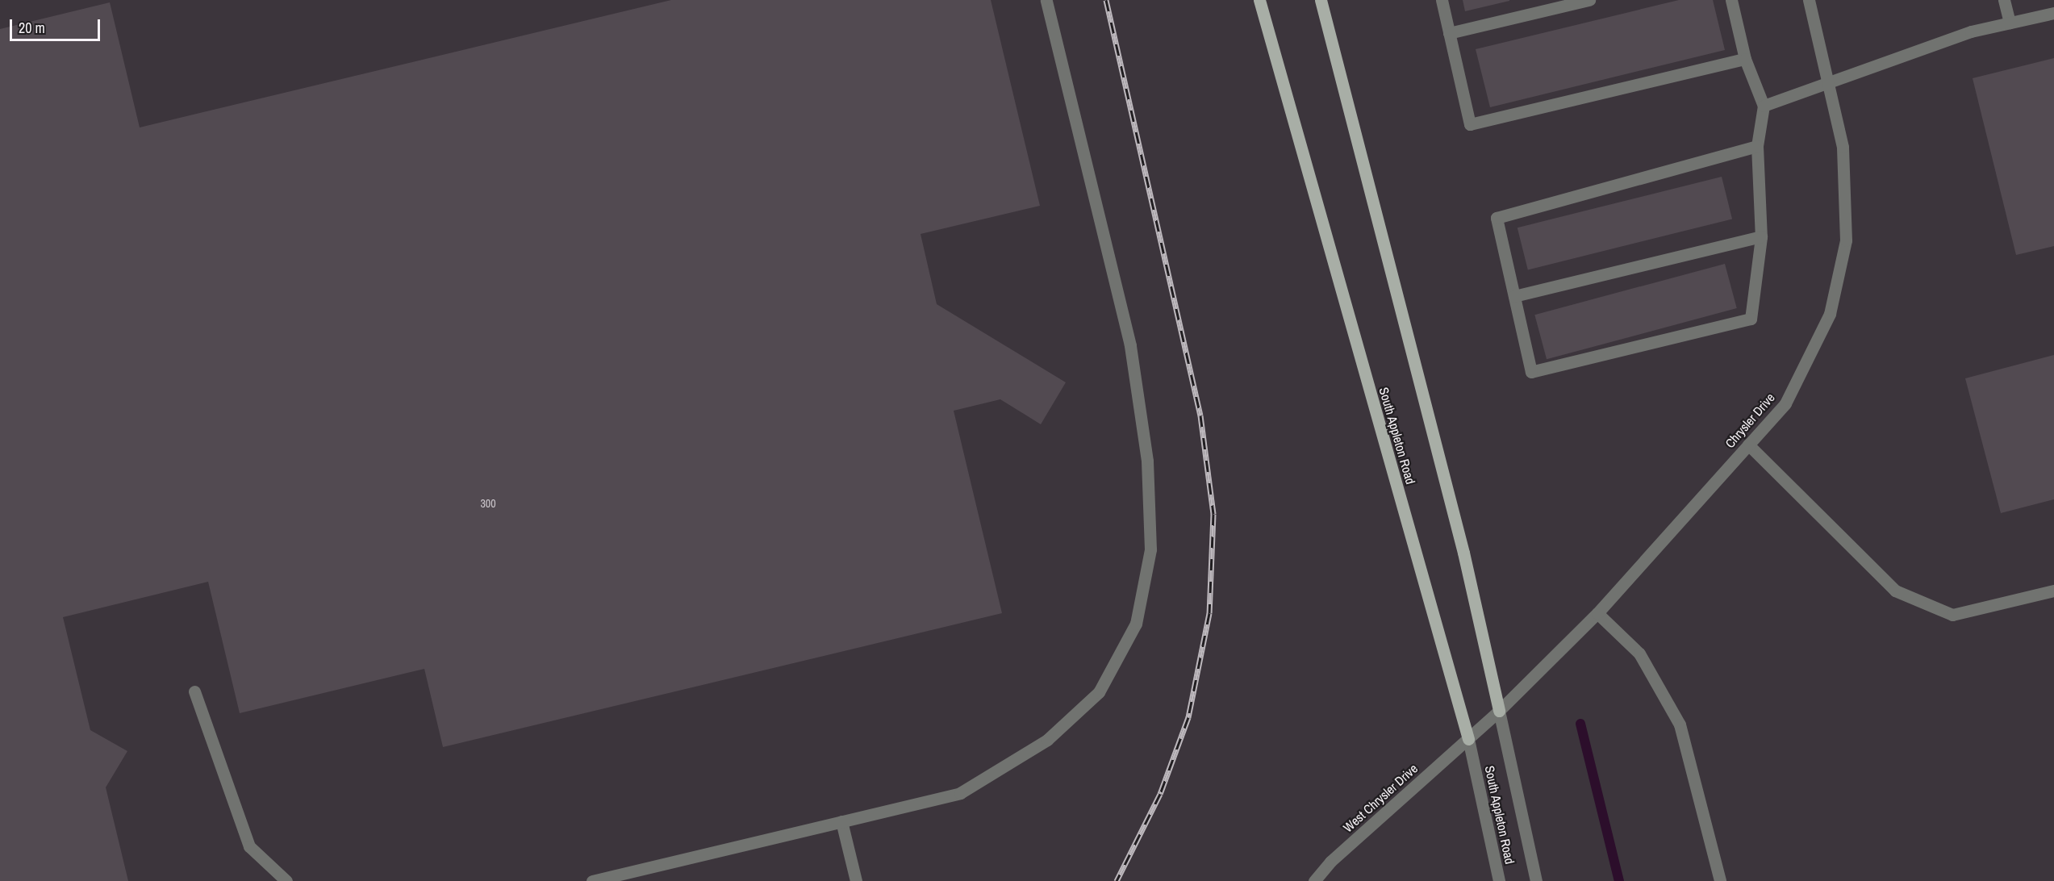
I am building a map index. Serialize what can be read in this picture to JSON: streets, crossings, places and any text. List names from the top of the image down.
{
  "streets": {
    "main road": ["South Appleton Road"],
    "street": ["Chrysler Drive", "West Chrysler Drive"]
  },
  "crossings": [
    ["Chrysler Drive", "South Appleton Road"],
    ["Chrysler Drive", "West Chrysler Drive"],
    ["South Appleton Road", "West Chrysler Drive"]
  ],
  "house_numbers": ["300"],
  "scale_bar": "20 m"
}
